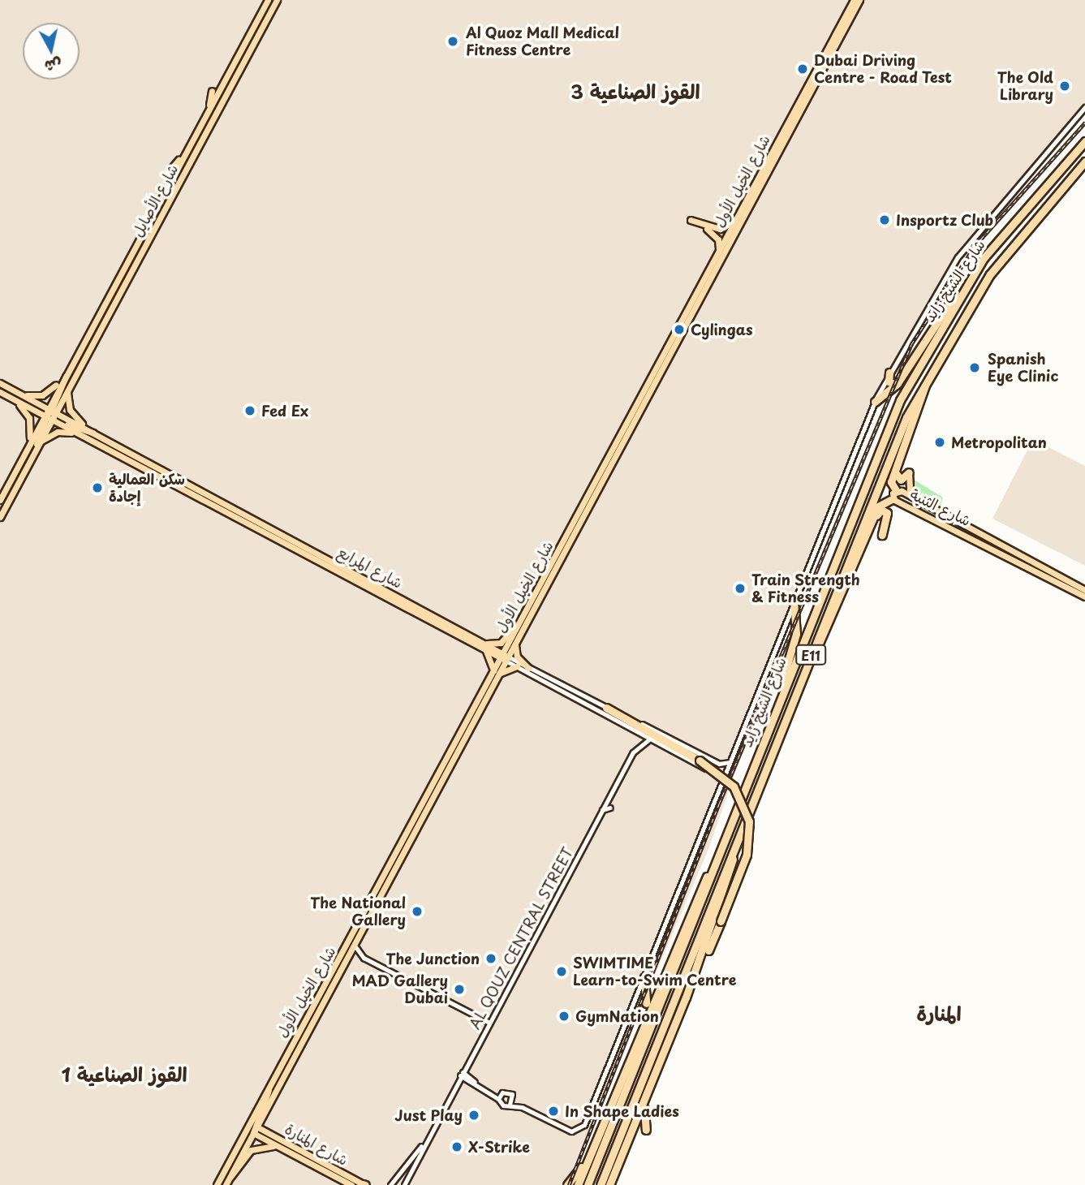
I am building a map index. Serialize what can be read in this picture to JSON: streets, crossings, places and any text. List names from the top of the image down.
{
  "streets": {
    "highway": ["شارع الشيخ زايد", "E11"],
    "main road": [
      "شارع الخيل الأول",
      "شارع الأصايل",
      "شارع الثنية",
      "شارع المرابع",
      "شارع المنارة"
    ],
    "street": ["AL QOUZ CENTRAL STREET"]
  },
  "crossings": [
    ["شارع الخيل الأول", "شارع المرابع"],
    ["شارع الخيل الأول", "شارع المنارة"],
    ["شارع الأصايل", "شارع المرابع"]
  ],
  "districts": ["القوز الصناعية 3", "المنارة", "القوز الصناعية 1"],
  "places": [
    "Al Quoz Mall Medical Fitness Centre",
    "Dubai Driving Centre - Road Test",
    "The Old Library",
    "Insportz Club",
    "Cylingas",
    "Spanish Eye Clinic",
    "Fed Ex",
    "Metropolitan",
    "سكن العمالية إجادة",
    "Train Strength & Fitness",
    "The National Gallery",
    "The Junction",
    "SWIMTIME Learn-to-Swim Centre",
    "MAD Gallery Dubai",
    "GymNation",
    "In Shape Ladies",
    "Just Play",
    "X-Strike"
  ],
  "north": "bottom"
}
